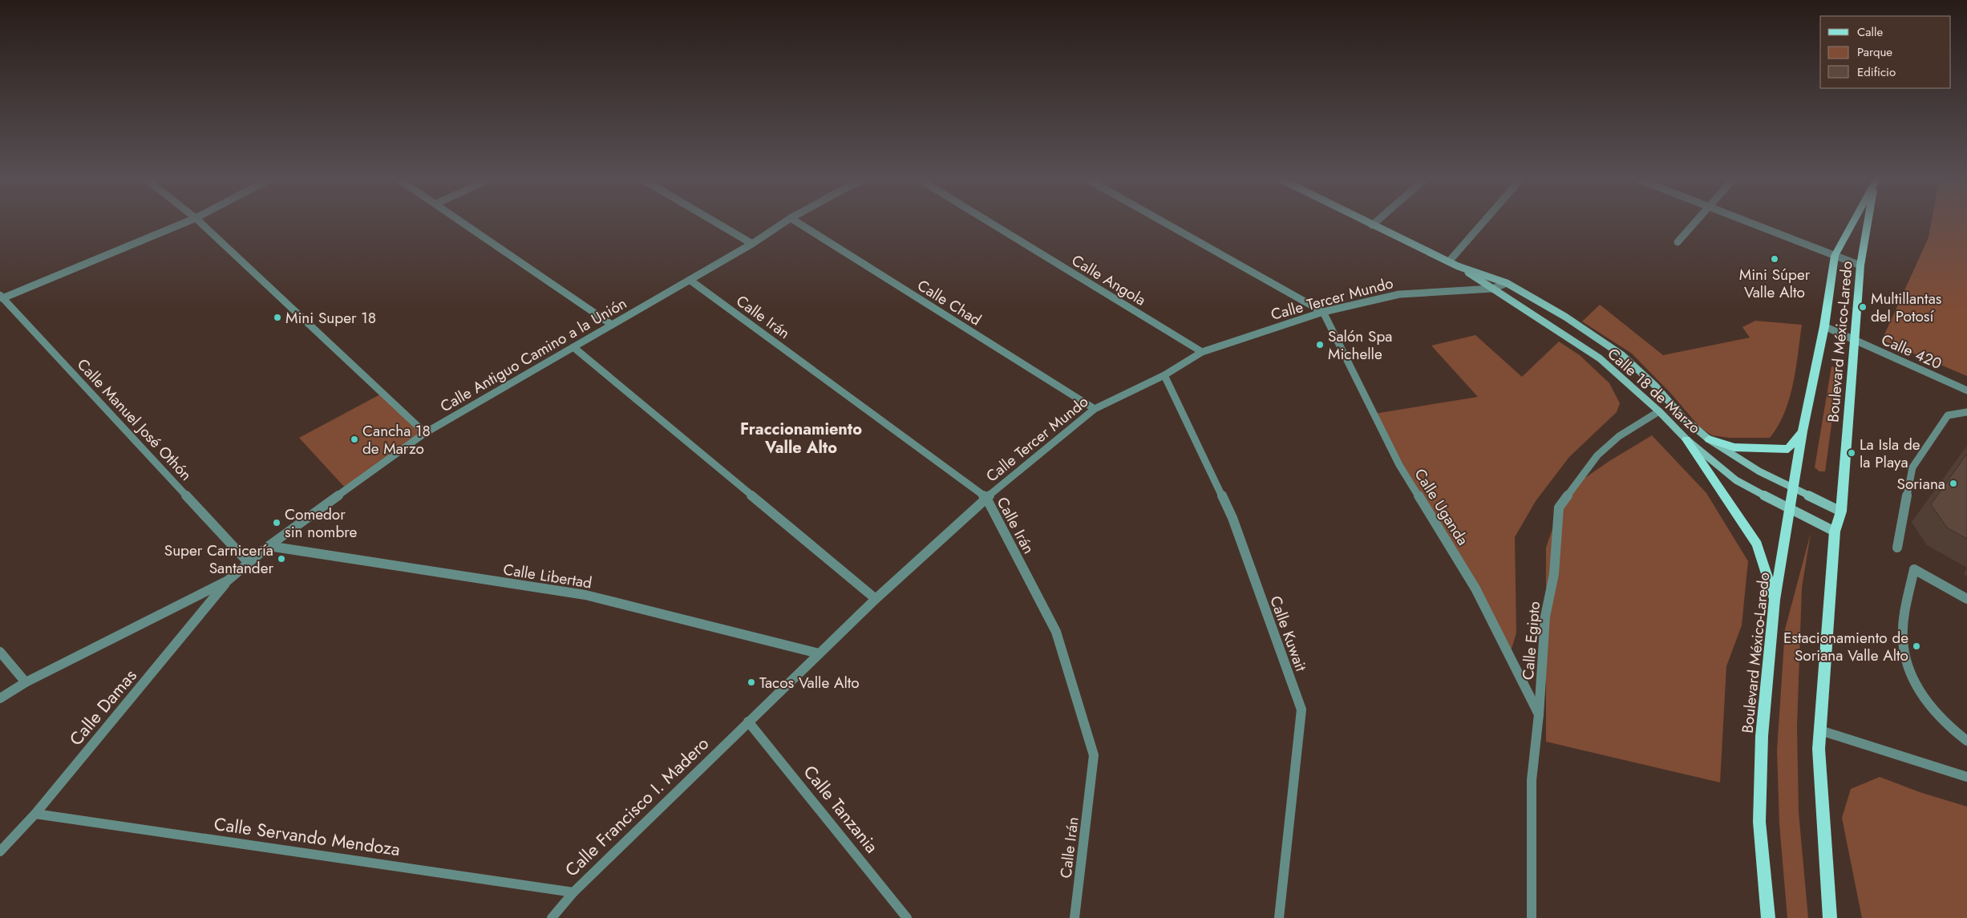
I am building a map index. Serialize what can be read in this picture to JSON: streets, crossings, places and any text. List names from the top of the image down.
{
  "streets": {
    "main road": ["Boulevard México-Laredo"],
    "street": [
      "Calle Angola",
      "Calle Tercer Mundo",
      "Calle Chad",
      "Calle Irán",
      "Calle 420",
      "Calle Antiguo Camino a la Unión",
      "Calle 18 de Marzo",
      "Calle Manuel José Othón",
      "Calle Uganda",
      "Calle Libertad",
      "Calle Kuwait",
      "Calle Egipto",
      "Calle Damas",
      "Calle Francisco I. Madero",
      "Calle Tanzania",
      "Calle Servando Mendoza"
    ]
  },
  "crossings": [
    ["Calle Angola", "Calle Tercer Mundo"],
    ["Calle Tercer Mundo", "Calle Chad"],
    ["Calle Tercer Mundo", "Calle Irán"],
    ["Calle Tercer Mundo", "Calle 18 de Marzo"],
    ["Calle Tercer Mundo", "Calle Uganda"],
    ["Calle Tercer Mundo", "Calle Libertad"],
    ["Calle Tercer Mundo", "Calle Kuwait"],
    ["Calle Tercer Mundo", "Calle Francisco I. Madero"],
    ["Calle Tercer Mundo", "Calle Tanzania"],
    ["Calle Irán", "Calle Antiguo Camino a la Unión"],
    ["Boulevard México-Laredo", "Calle 420"],
    ["Boulevard México-Laredo", "Calle 18 de Marzo"],
    ["Calle Antiguo Camino a la Unión", "Calle Manuel José Othón"],
    ["Calle Antiguo Camino a la Unión", "Calle Libertad"],
    ["Calle Antiguo Camino a la Unión", "Calle Damas"],
    ["Calle 18 de Marzo", "Calle Egipto"],
    ["Calle Uganda", "Calle Egipto"],
    ["Calle Damas", "Calle Servando Mendoza"],
    ["Calle Francisco I. Madero", "Calle Tanzania"],
    ["Calle Francisco I. Madero", "Calle Servando Mendoza"]
  ],
  "districts": ["Fraccionamiento Valle Alto"],
  "places": [
    "Mini Súper Valle Alto",
    "Multillantas del Potosí",
    "Mini Super 18",
    "Salón Spa Michelle",
    "Cancha 18 de Marzo",
    "La Isla de la Playa",
    "Soriana",
    "Comedor sin nombre",
    "Super Carnicería Santander",
    "Estacionamiento de Soriana Valle Alto",
    "Tacos Valle Alto"
  ],
  "legend": ["Calle", "Parque", "Edificio"]
}
